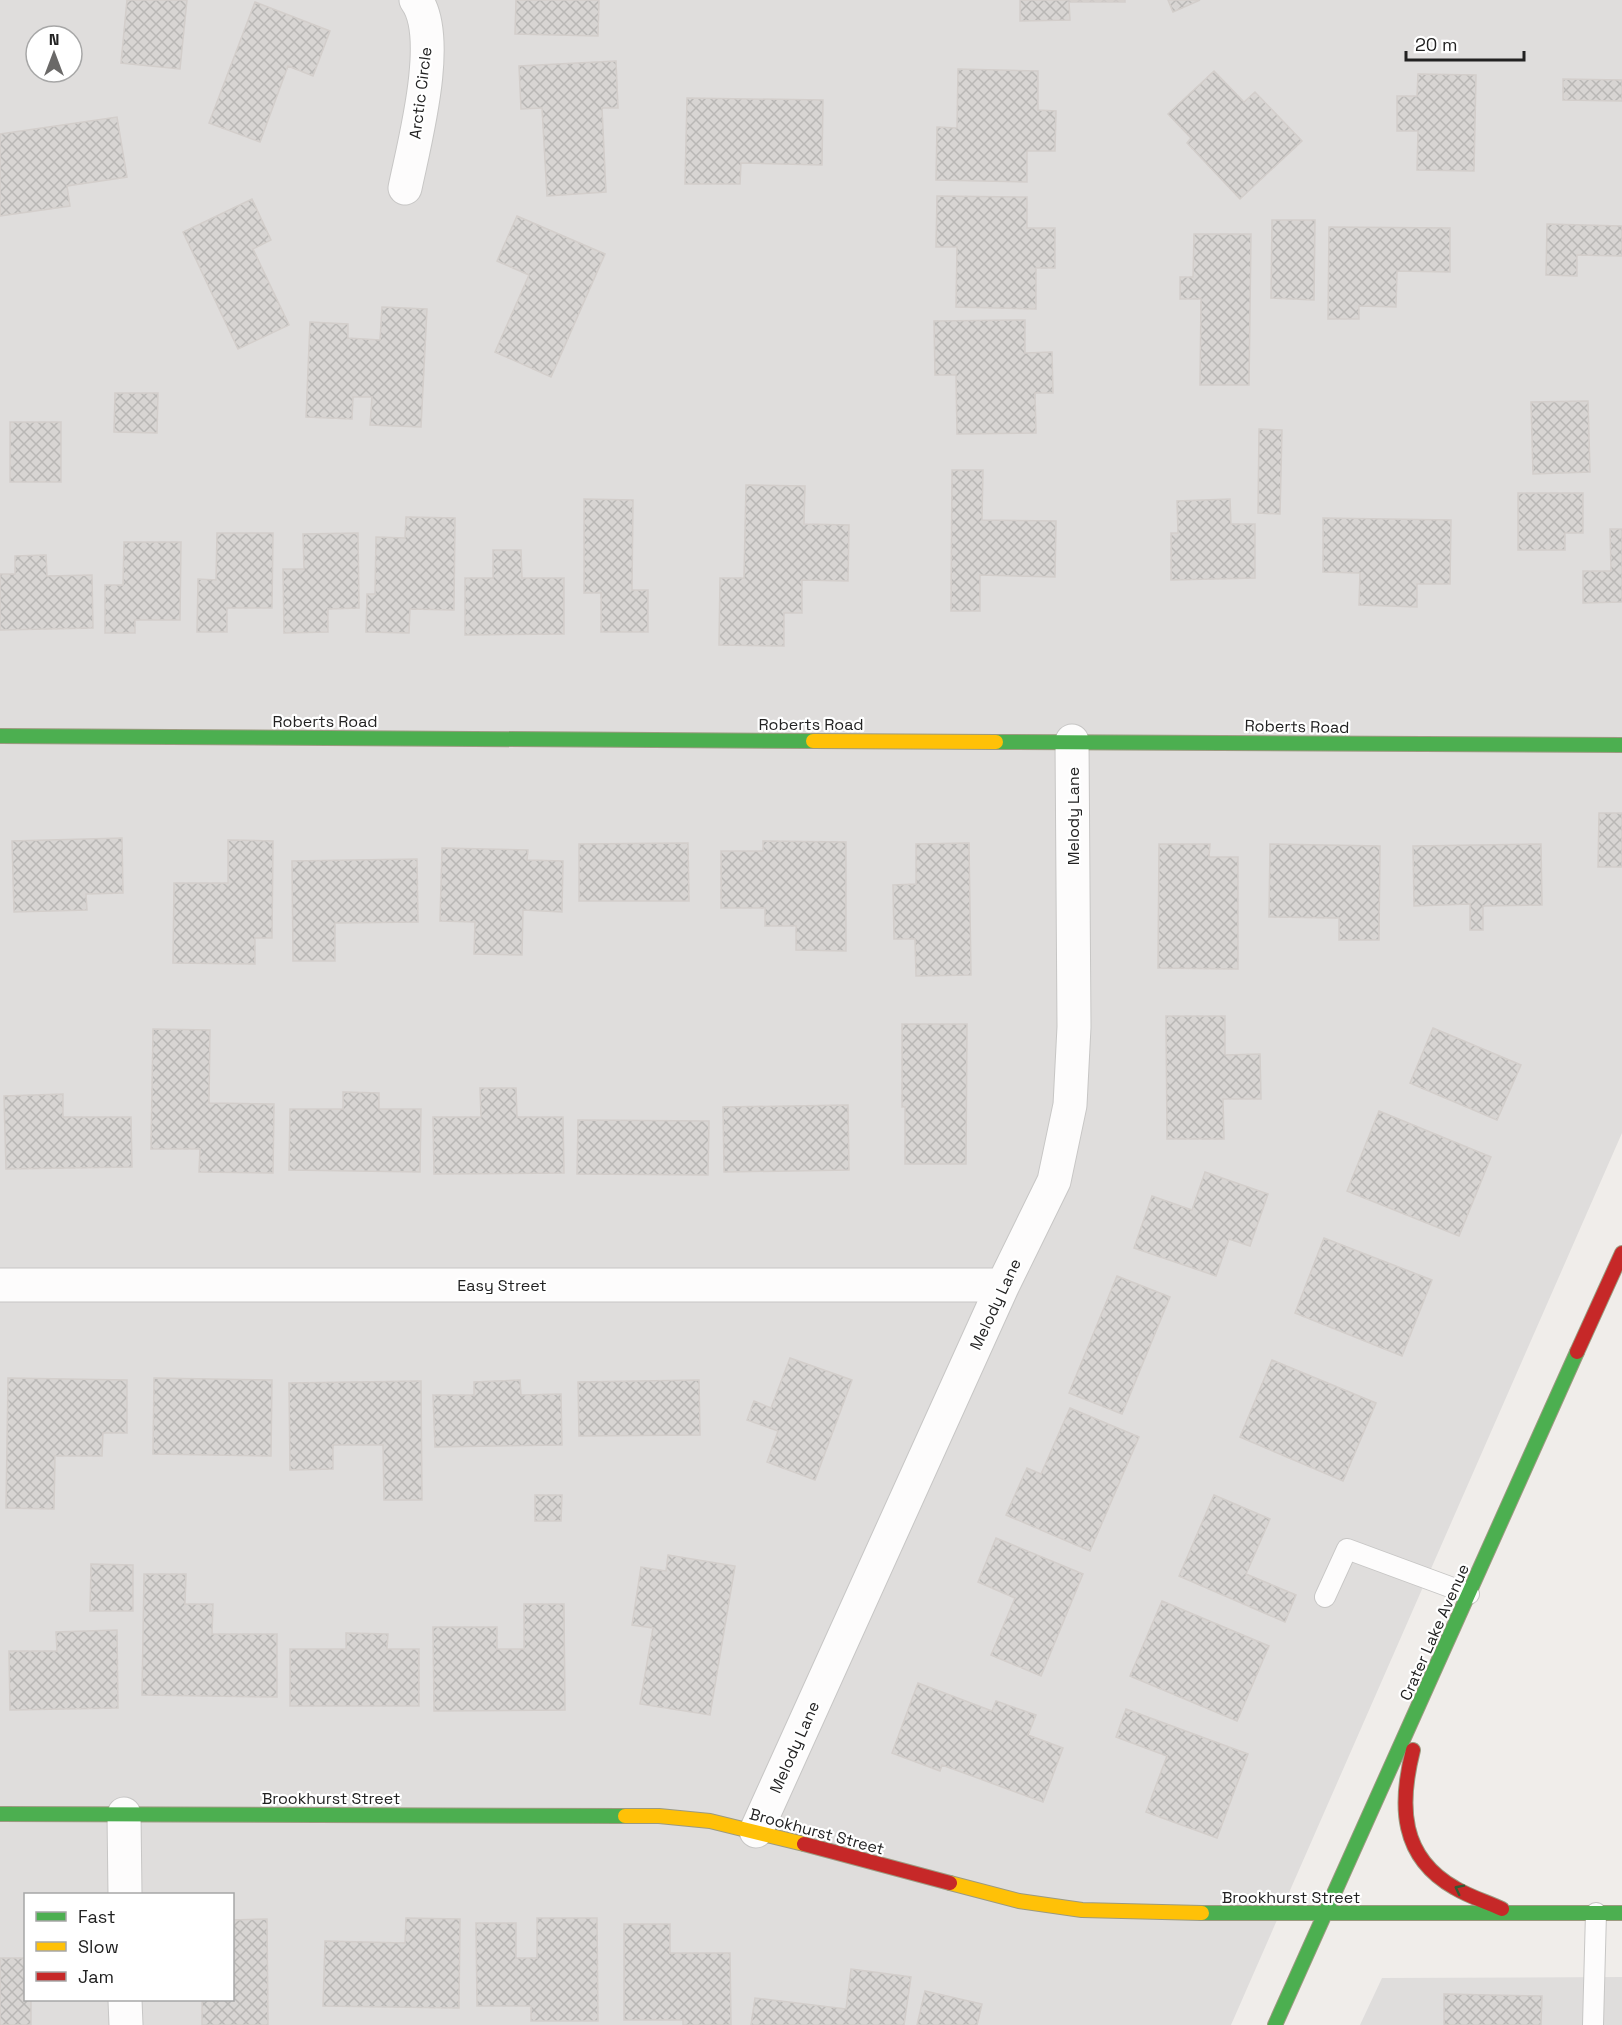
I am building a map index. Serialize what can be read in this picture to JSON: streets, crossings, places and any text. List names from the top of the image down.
{
  "streets": {
    "street": [
      "Arctic Circle",
      "Roberts Road",
      "Melody Lane",
      "Easy Street",
      "Crater Lake Avenue",
      "Brookhurst Street"
    ]
  },
  "crossings": [
    ["Roberts Road", "Melody Lane"],
    ["Melody Lane", "Easy Street"],
    ["Melody Lane", "Brookhurst Street"],
    ["Crater Lake Avenue", "Brookhurst Street"]
  ],
  "legend": ["Fast", "Slow", "Jam"],
  "scale_bar": "20 m",
  "north": "top"
}
